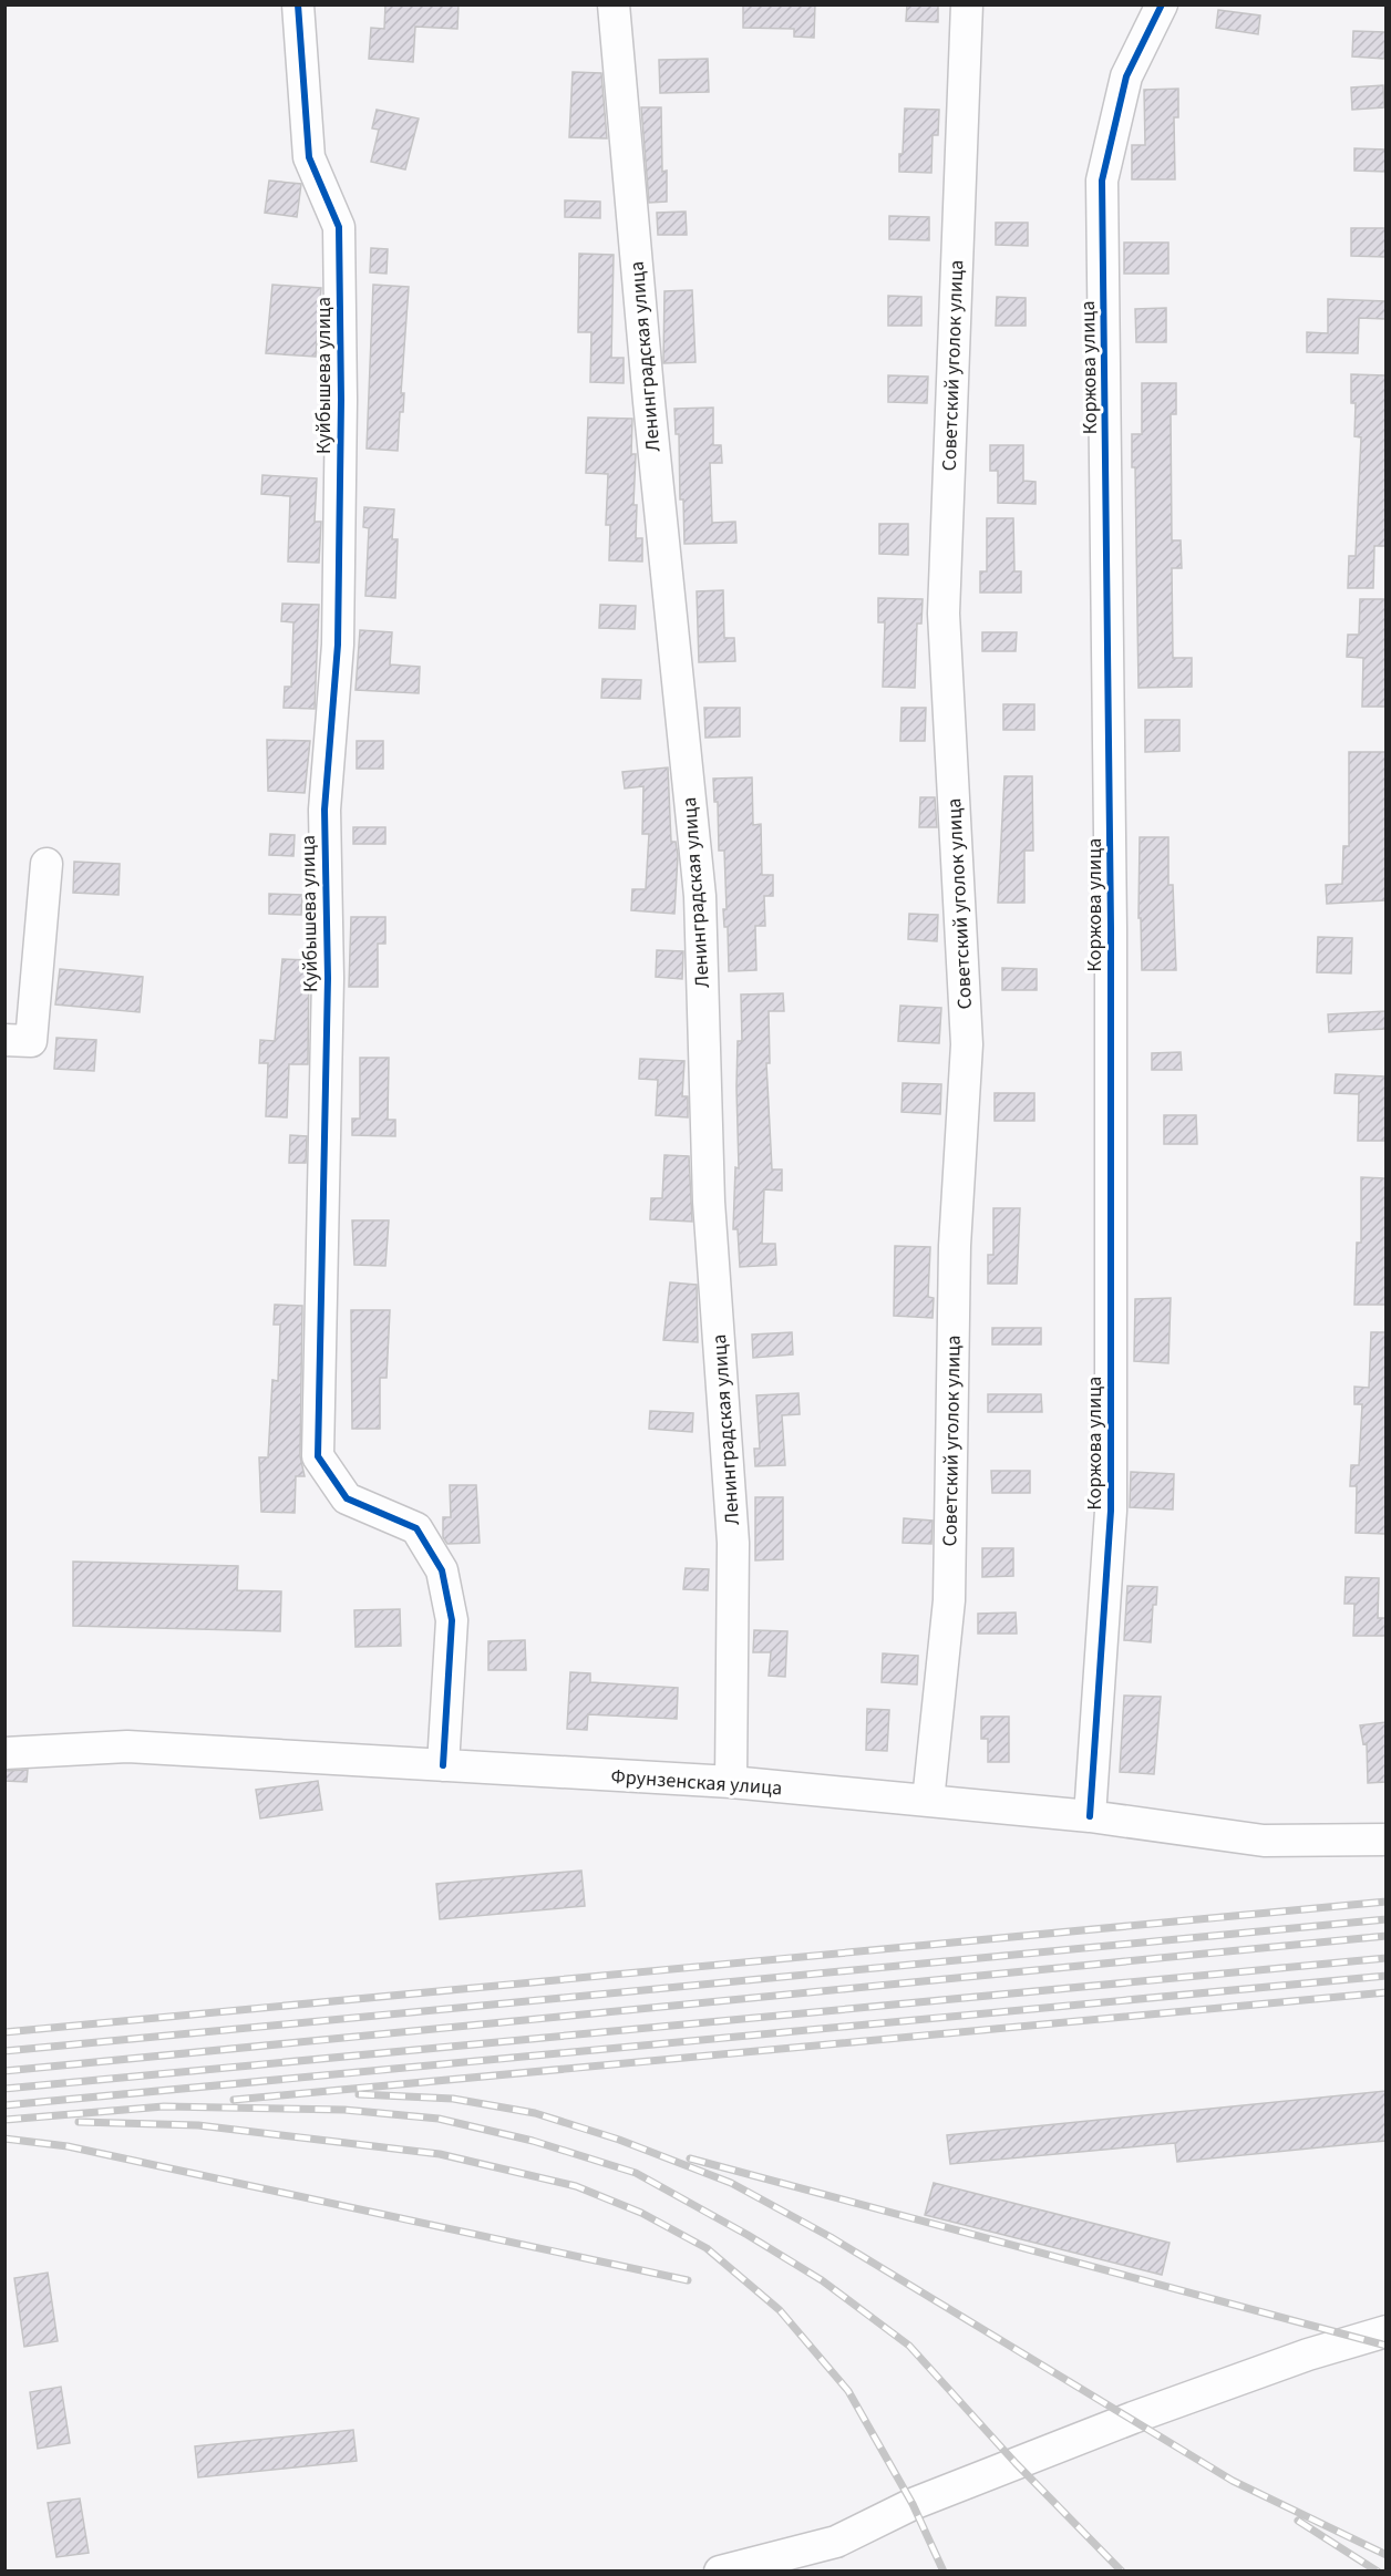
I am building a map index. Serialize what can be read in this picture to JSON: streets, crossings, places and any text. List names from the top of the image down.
{
  "streets": {
    "street": [
      "Ленинградская улица",
      "Советский уголок улица",
      "Коржова улица",
      "Куйбышева улица",
      "Фрунзенская улица"
    ]
  },
  "crossings": [
    ["Ленинградская улица", "Фрунзенская улица"],
    ["Советский уголок улица", "Фрунзенская улица"],
    ["Коржова улица", "Фрунзенская улица"],
    ["Куйбышева улица", "Фрунзенская улица"]
  ]
}
